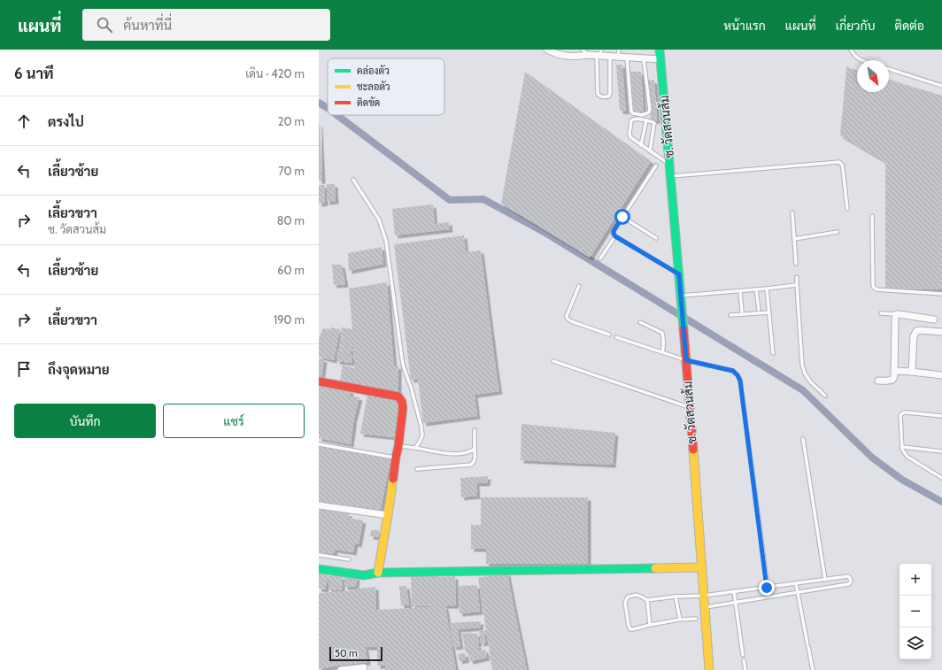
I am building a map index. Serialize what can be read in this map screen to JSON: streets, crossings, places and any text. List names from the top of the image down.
{
  "streets": {
    "street": ["ซ. วัดสวนส้ม"]
  },
  "legend": ["คล่องตัว", "ชะลอตัว", "ติดขัด"],
  "scale_bar": "50 m",
  "north": "bottom right",
  "page": {
    "header": "แผนที่",
    "search": "ค้นหาที่นี่",
    "nav": [
      "หน้าแรก",
      "แผนที่",
      "เกี่ยวกับ",
      "ติดต่อ"
    ],
    "heading": ["6 นาที", "เดิน · 420 m"],
    "list": [
      ["ตรงไป", "20 m"],
      ["เลี้ยวซ้าย", "70 m"],
      ["เลี้ยวขวา", "ซ. วัดสวนส้ม", "80 m"],
      ["เลี้ยวซ้าย", "60 m"],
      ["เลี้ยวขวา", "190 m"],
      "ถึงจุดหมาย"
    ],
    "buttons": ["บันทึก", "แชร์"],
    "map_buttons": ["+", "−"],
    "scale": "50 m"
  }
}
